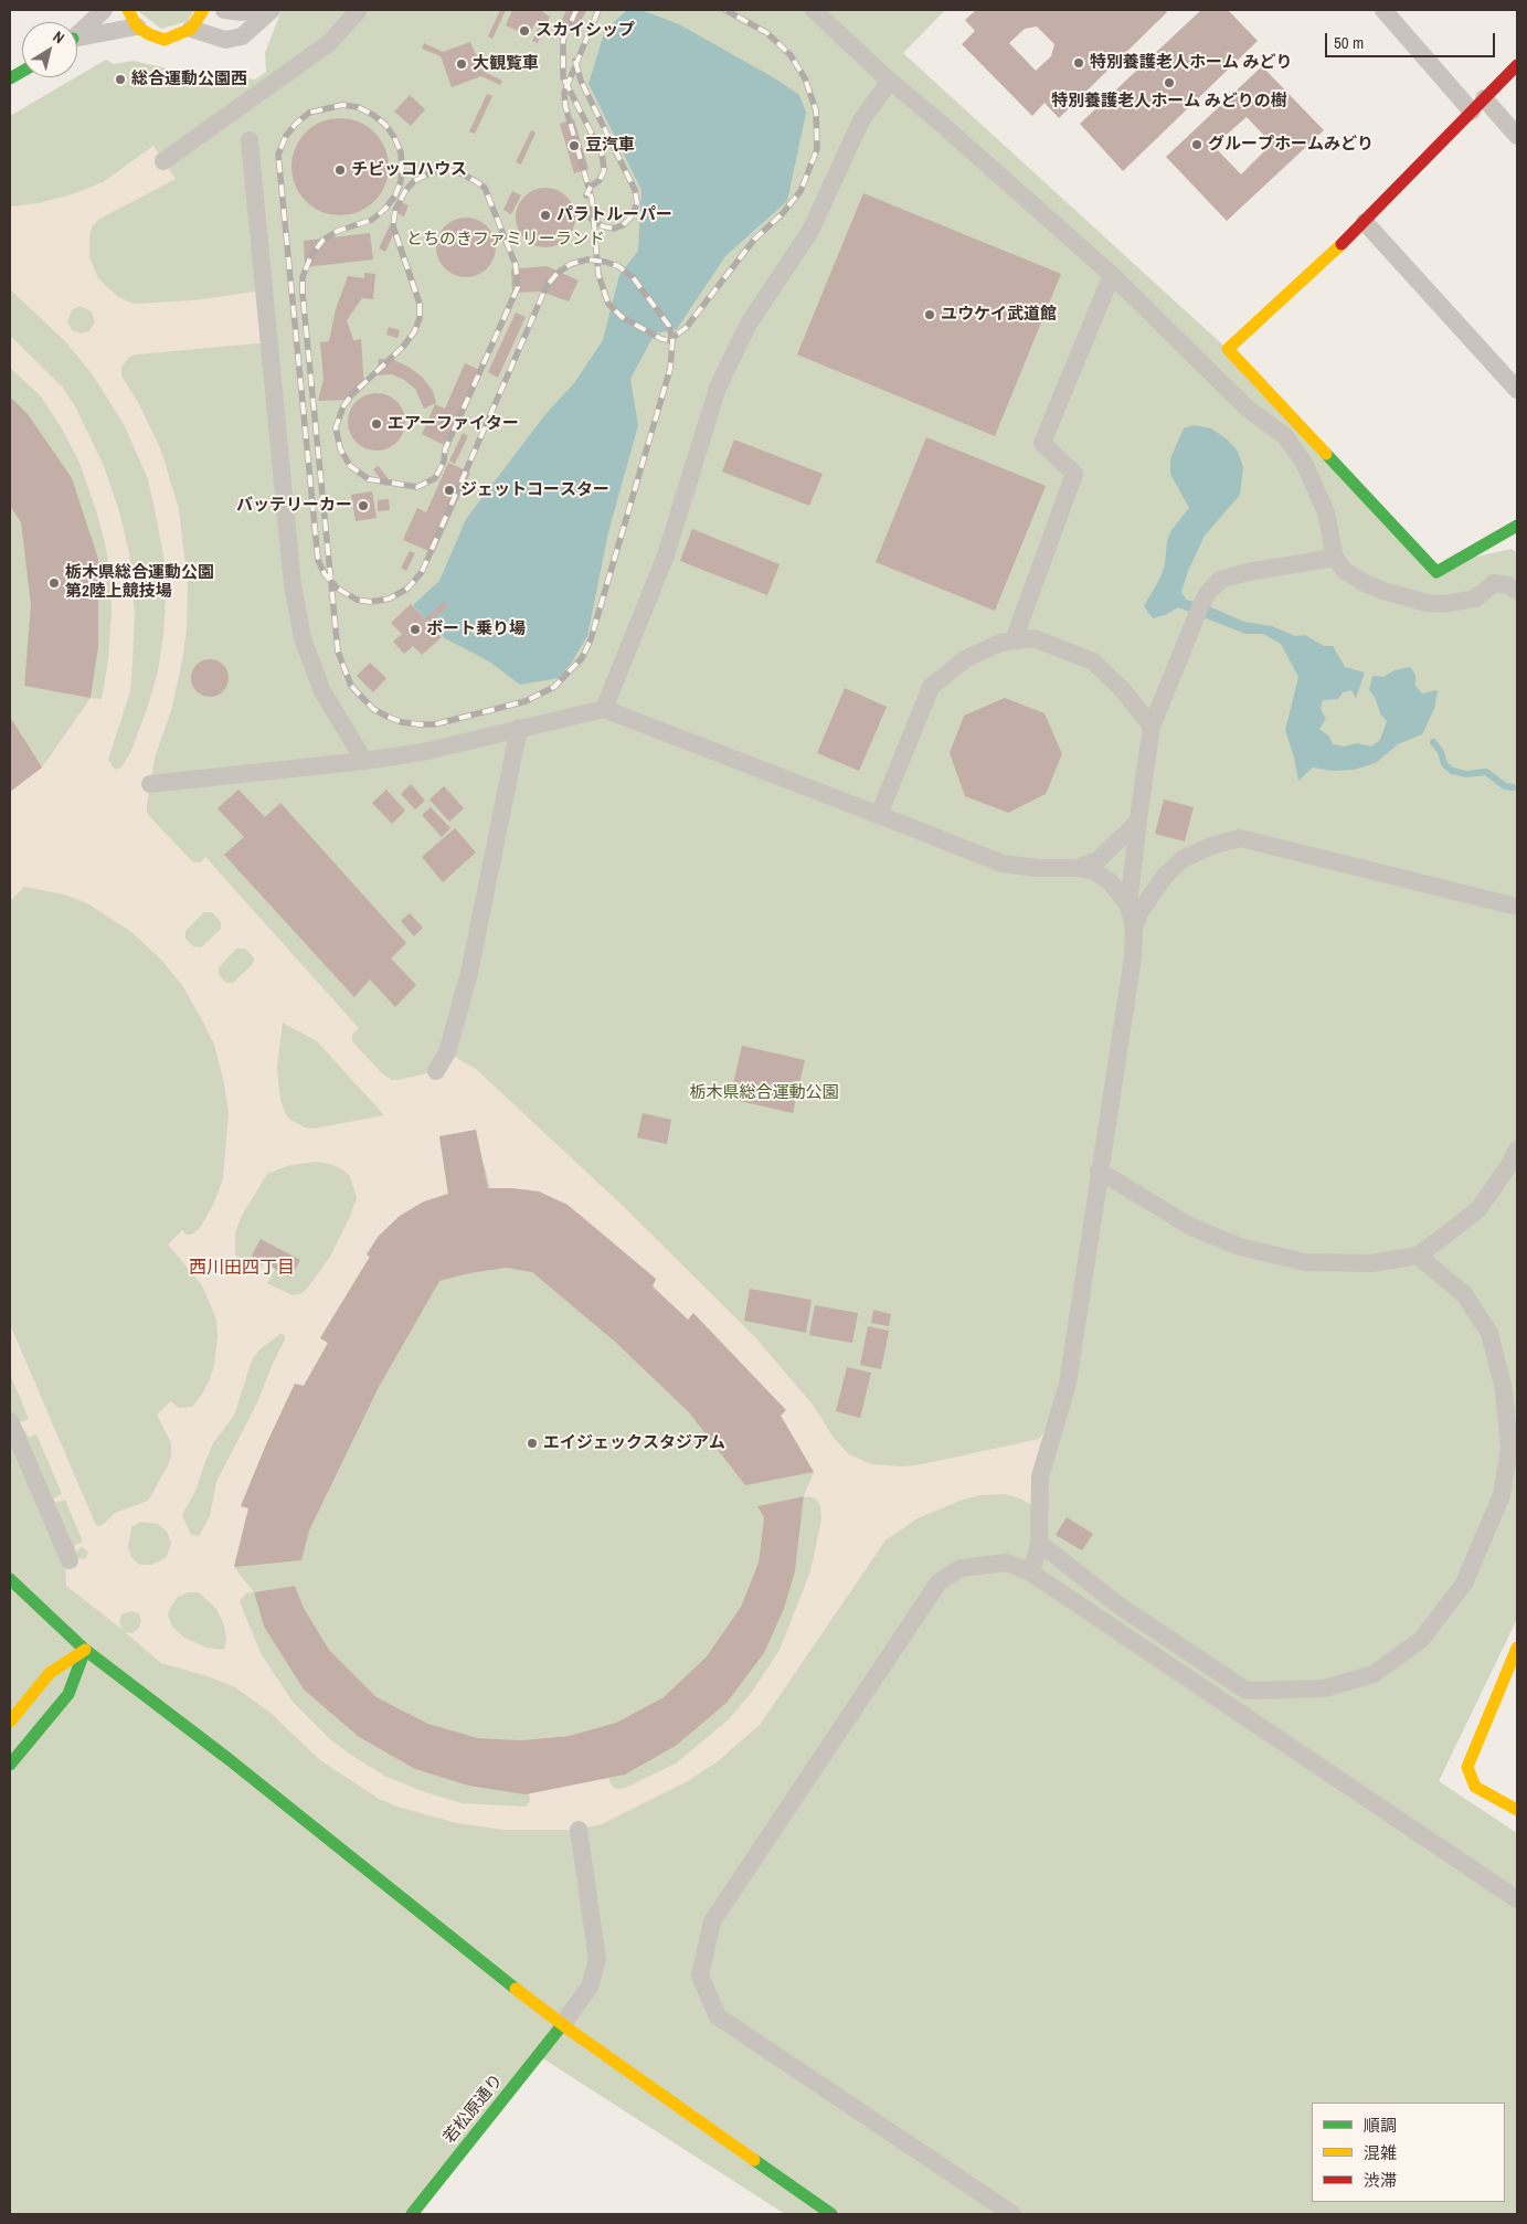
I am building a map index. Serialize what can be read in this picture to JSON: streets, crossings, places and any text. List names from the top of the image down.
{
  "streets": {
    "street": ["若松原通り"]
  },
  "districts": ["西川田四丁目"],
  "parks": ["とちのきファミリーランド", "栃木県総合運動公園"],
  "places": [
    "スカイシップ",
    "特別養護老人ホーム みどり",
    "大観覧車",
    "総合運動公園西",
    "特別養護老人ホーム みどりの樹",
    "グループホームみどり",
    "豆汽車",
    "チビッコハウス",
    "パラトルーパー",
    "ユウケイ武道館",
    "エアーファイター",
    "ジェットコースター",
    "バッテリーカー",
    "栃木県総合運動公園 第2陸上競技場",
    "ボート乗り場",
    "エイジェックスタジアム"
  ],
  "legend": ["順調", "混雑", "渋滞"],
  "scale_bar": "50 m",
  "north": "top right"
}
